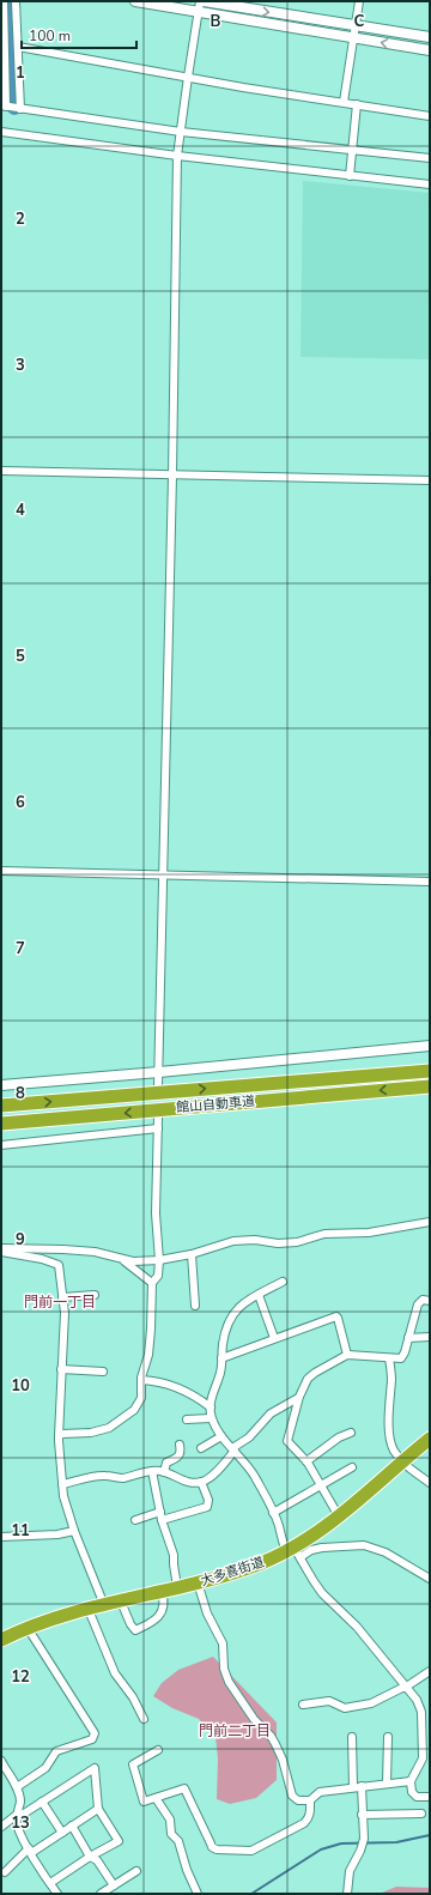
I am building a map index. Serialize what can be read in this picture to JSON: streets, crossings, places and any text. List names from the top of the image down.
{
  "streets": {
    "highway": ["館山自動車道", "大多喜街道"]
  },
  "districts": ["門前一丁目", "門前二丁目"],
  "scale_bar": "100 m",
  "grid": {
    "columns": ["B", "C"],
    "rows": [
      "1",
      "2",
      "3",
      "4",
      "5",
      "6",
      "7",
      "8",
      "9",
      "10",
      "11",
      "12",
      "13"
    ]
  }
}
